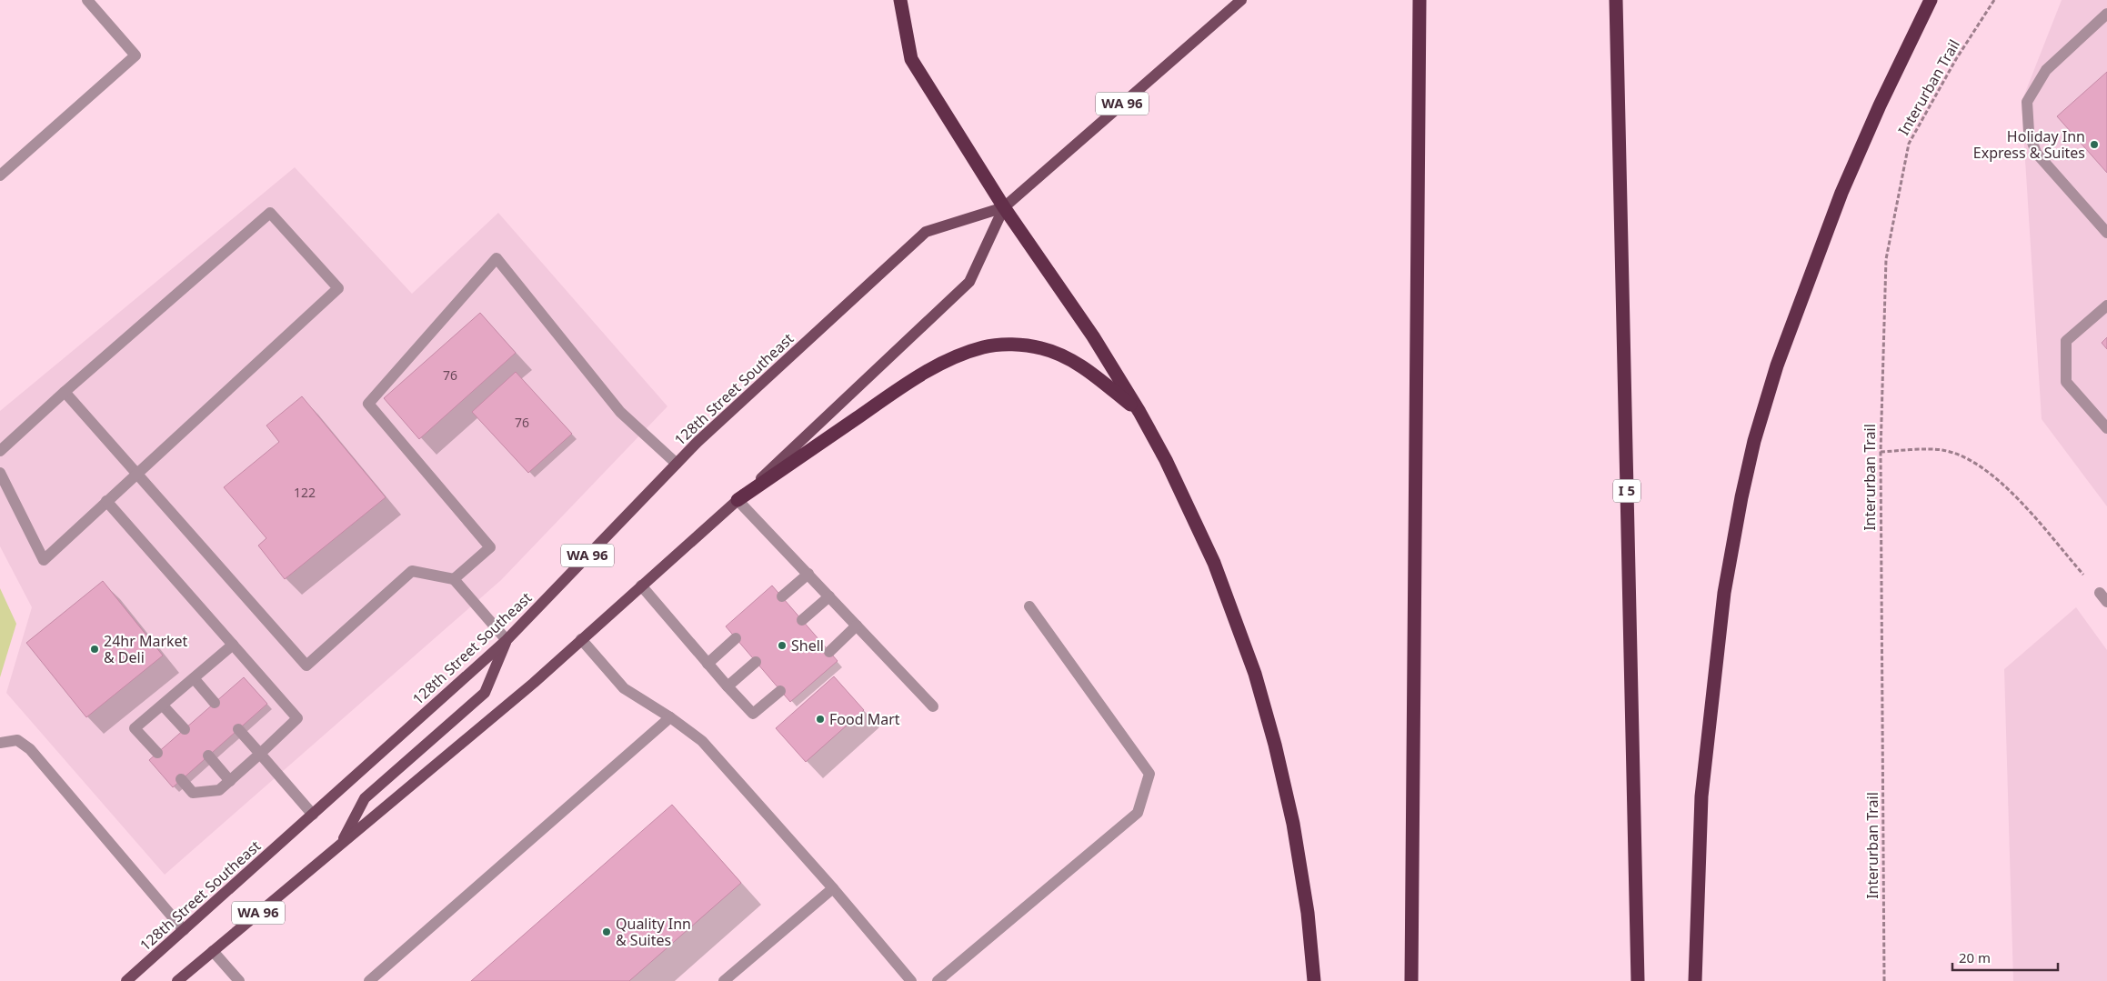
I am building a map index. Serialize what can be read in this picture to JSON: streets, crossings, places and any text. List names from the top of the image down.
{
  "streets": {
    "highway": ["I 5"],
    "main road": ["WA 96", "128th Street Southeast"],
    "path": ["Interurban Trail"]
  },
  "places": [
    "Holiday Inn Express & Suites",
    "Shell",
    "24hr Market & Deli",
    "Food Mart",
    "Quality Inn & Suites"
  ],
  "house_numbers": ["76", "76", "122"],
  "scale_bar": "20 m"
}
